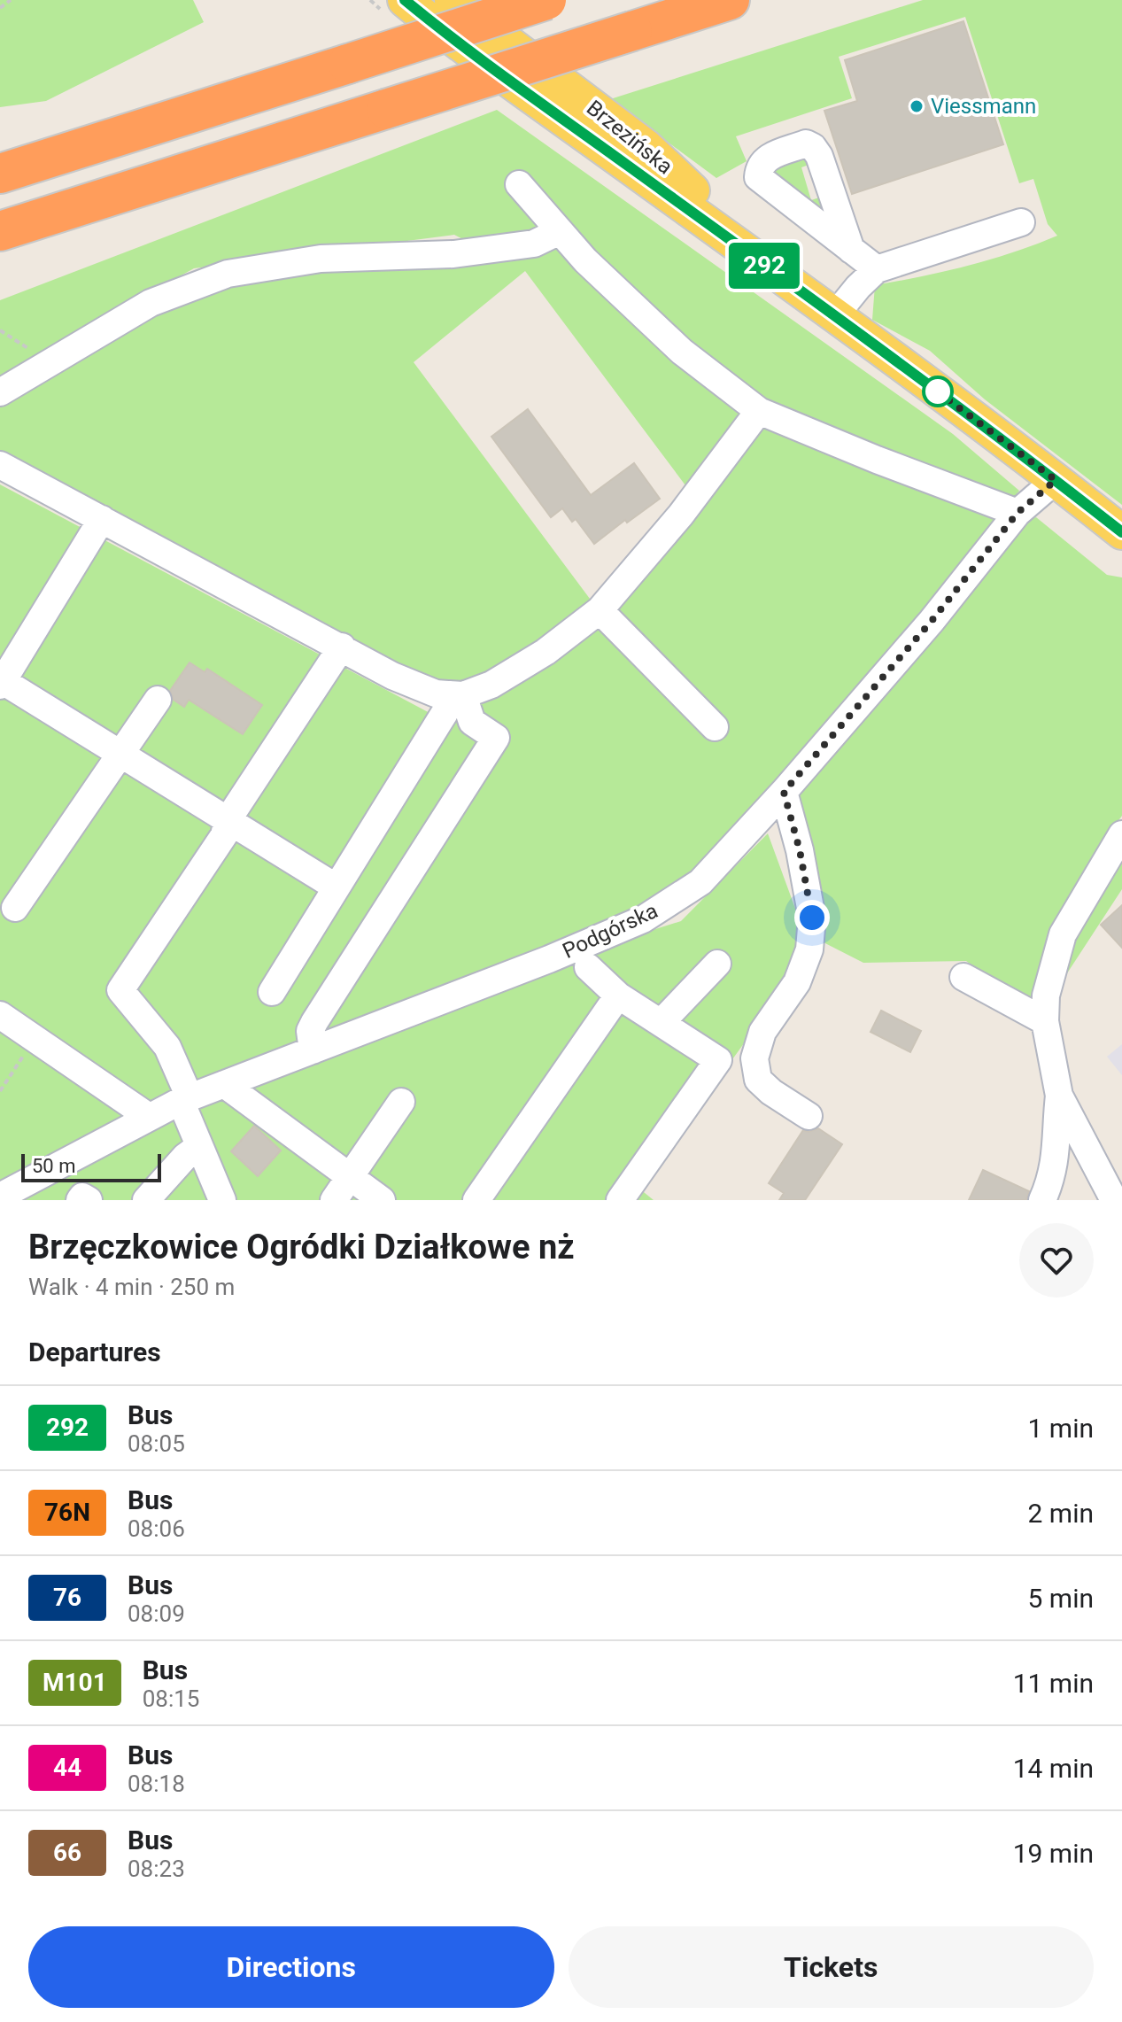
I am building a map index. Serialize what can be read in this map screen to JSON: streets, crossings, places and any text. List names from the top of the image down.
{
  "streets": {
    "main road": ["Brzezińska"],
    "street": ["Podgórska"]
  },
  "places": ["Viessmann"],
  "lines": ["bus line 292"],
  "scale_bar": "50 m",
  "page": {
    "on_map": "292",
    "scale": "50 m",
    "heading": [
      ["Brzęczkowice Ogródki Działkowe nż", "Walk · 4 min · 250 m"],
      "Departures"
    ],
    "list": [
      {
        "mark": "292",
        "name": "Bus",
        "note": "08:05",
        "value": "1 min"
      },
      {
        "mark": "76N",
        "name": "Bus",
        "note": "08:06",
        "value": "2 min"
      },
      {
        "mark": "76",
        "name": "Bus",
        "note": "08:09",
        "value": "5 min"
      },
      {
        "mark": "M101",
        "name": "Bus",
        "note": "08:15",
        "value": "11 min"
      },
      {
        "mark": "44",
        "name": "Bus",
        "note": "08:18",
        "value": "14 min"
      },
      {
        "mark": "66",
        "name": "Bus",
        "note": "08:23",
        "value": "19 min"
      }
    ],
    "buttons": ["Directions", "Tickets"]
  }
}
